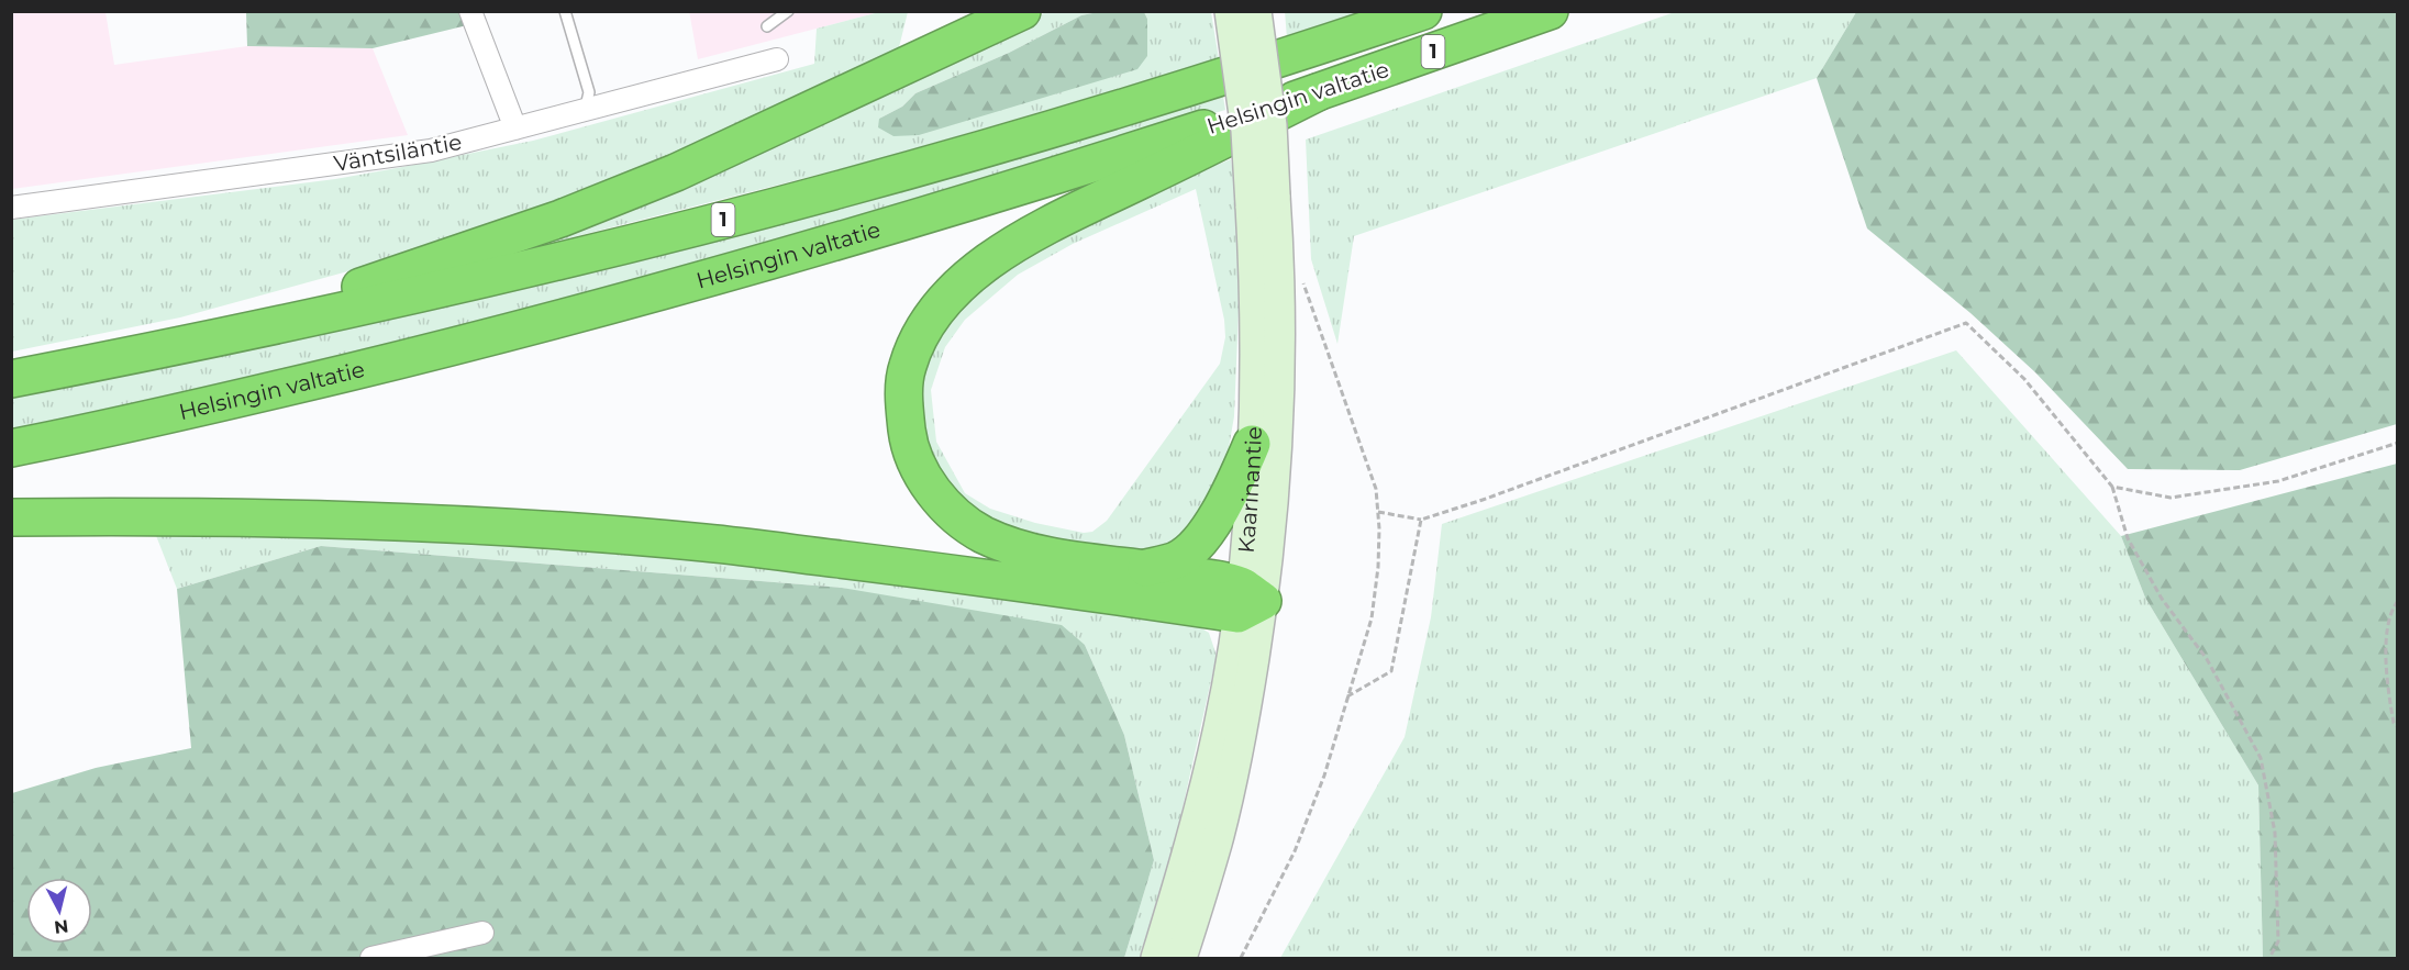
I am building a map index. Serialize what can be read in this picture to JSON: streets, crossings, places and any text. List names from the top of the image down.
{
  "streets": {
    "highway": ["1", "Helsingin valtatie"],
    "main road": ["Kaarinantie"],
    "street": ["Väntsiläntie"]
  },
  "north": "bottom"
}
